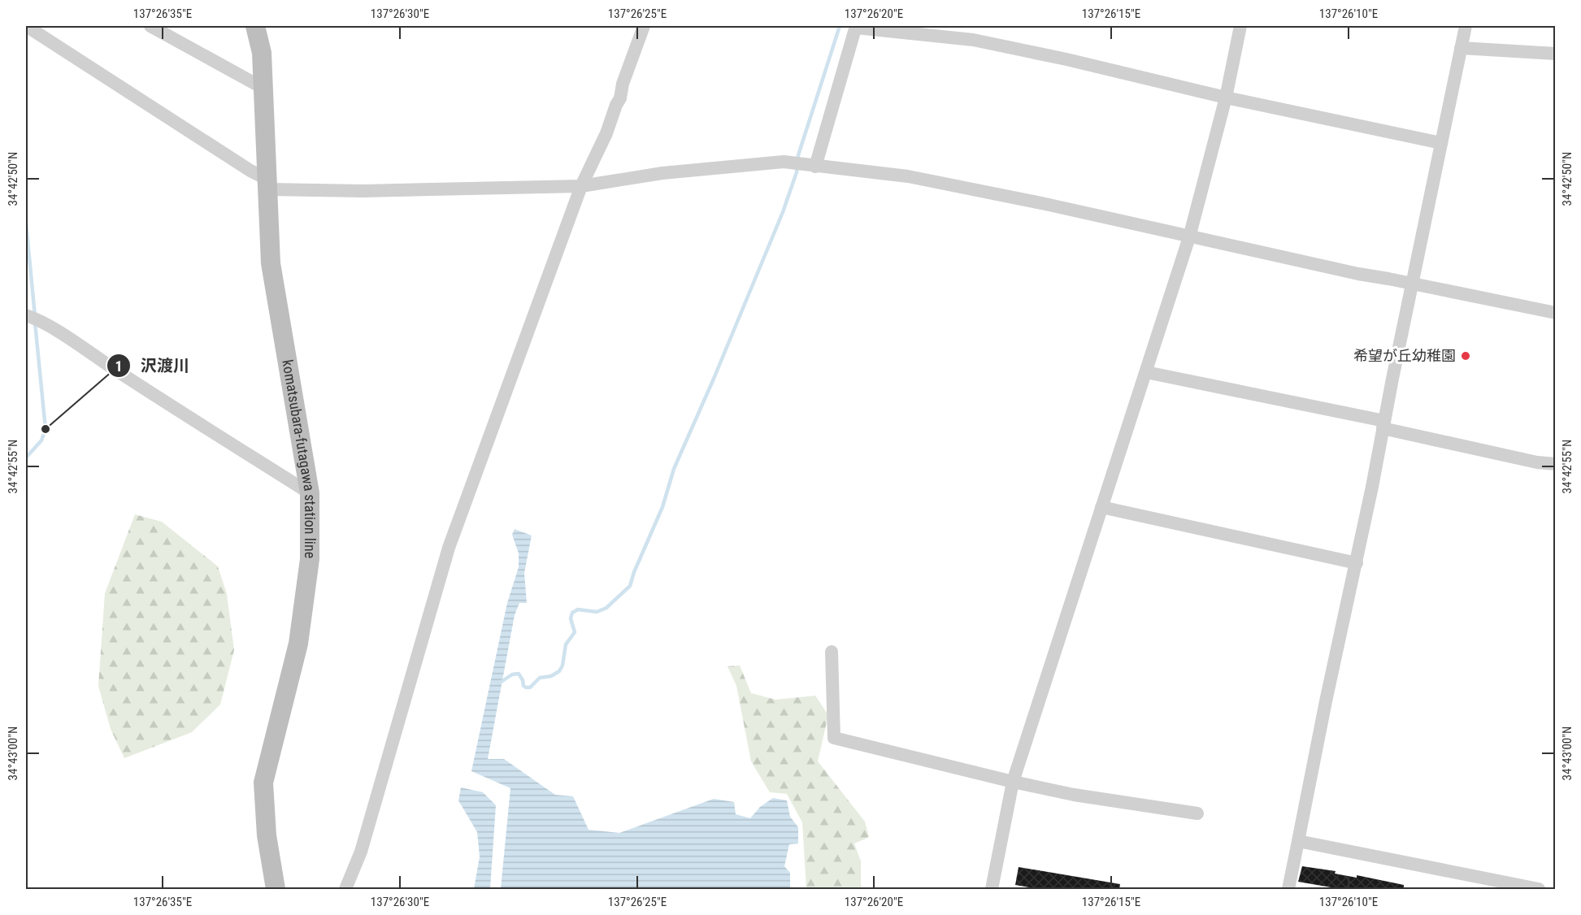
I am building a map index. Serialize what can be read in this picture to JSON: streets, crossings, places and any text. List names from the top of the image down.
{
  "streets": {
    "main road": ["komatsubara-futagawa station line"]
  },
  "places": ["希望が丘幼稚園", "沢渡川"],
  "coordinates": [
    "137°26'35\"E",
    "137°26'30\"E",
    "137°26'25\"E",
    "137°26'20\"E",
    "137°26'15\"E",
    "137°26'10\"E",
    "34°42'50\"N",
    "34°42'55\"N",
    "34°43'00\"N"
  ]
}
